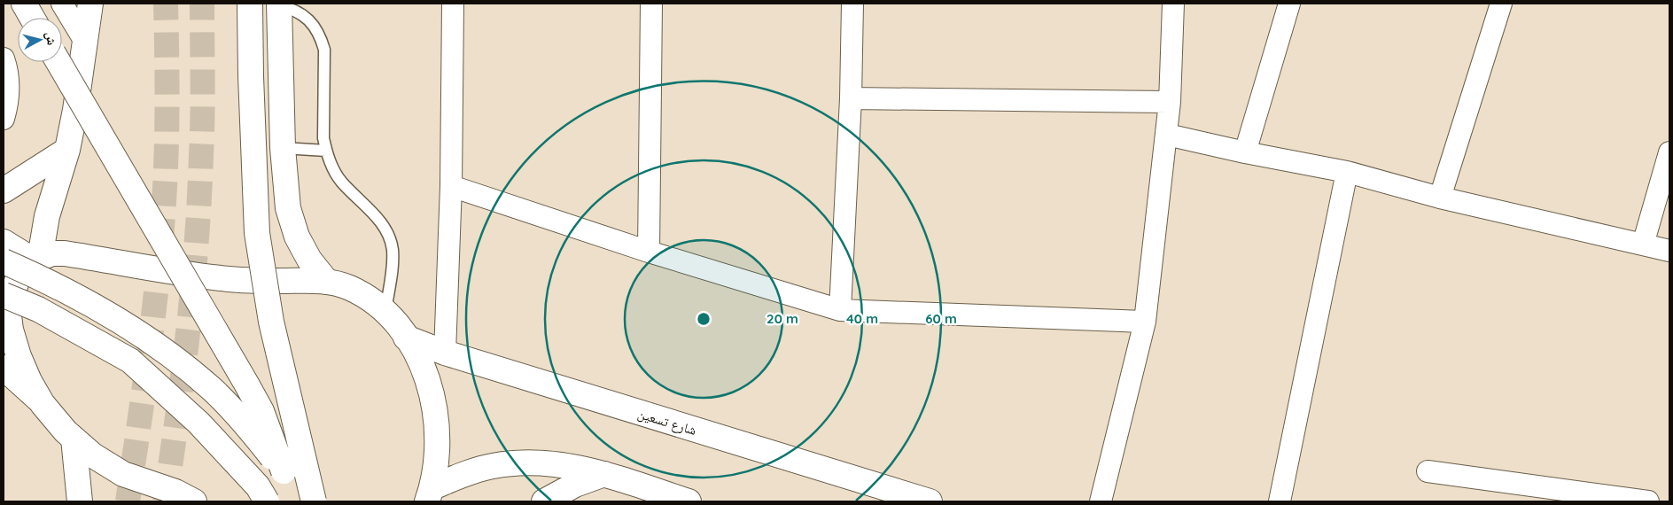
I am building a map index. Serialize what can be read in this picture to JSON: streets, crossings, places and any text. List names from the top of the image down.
{
  "streets": {
    "main road": ["شارع تسعين"]
  },
  "north": "right",
  "rings": ["20 m", "40 m", "60 m"]
}
